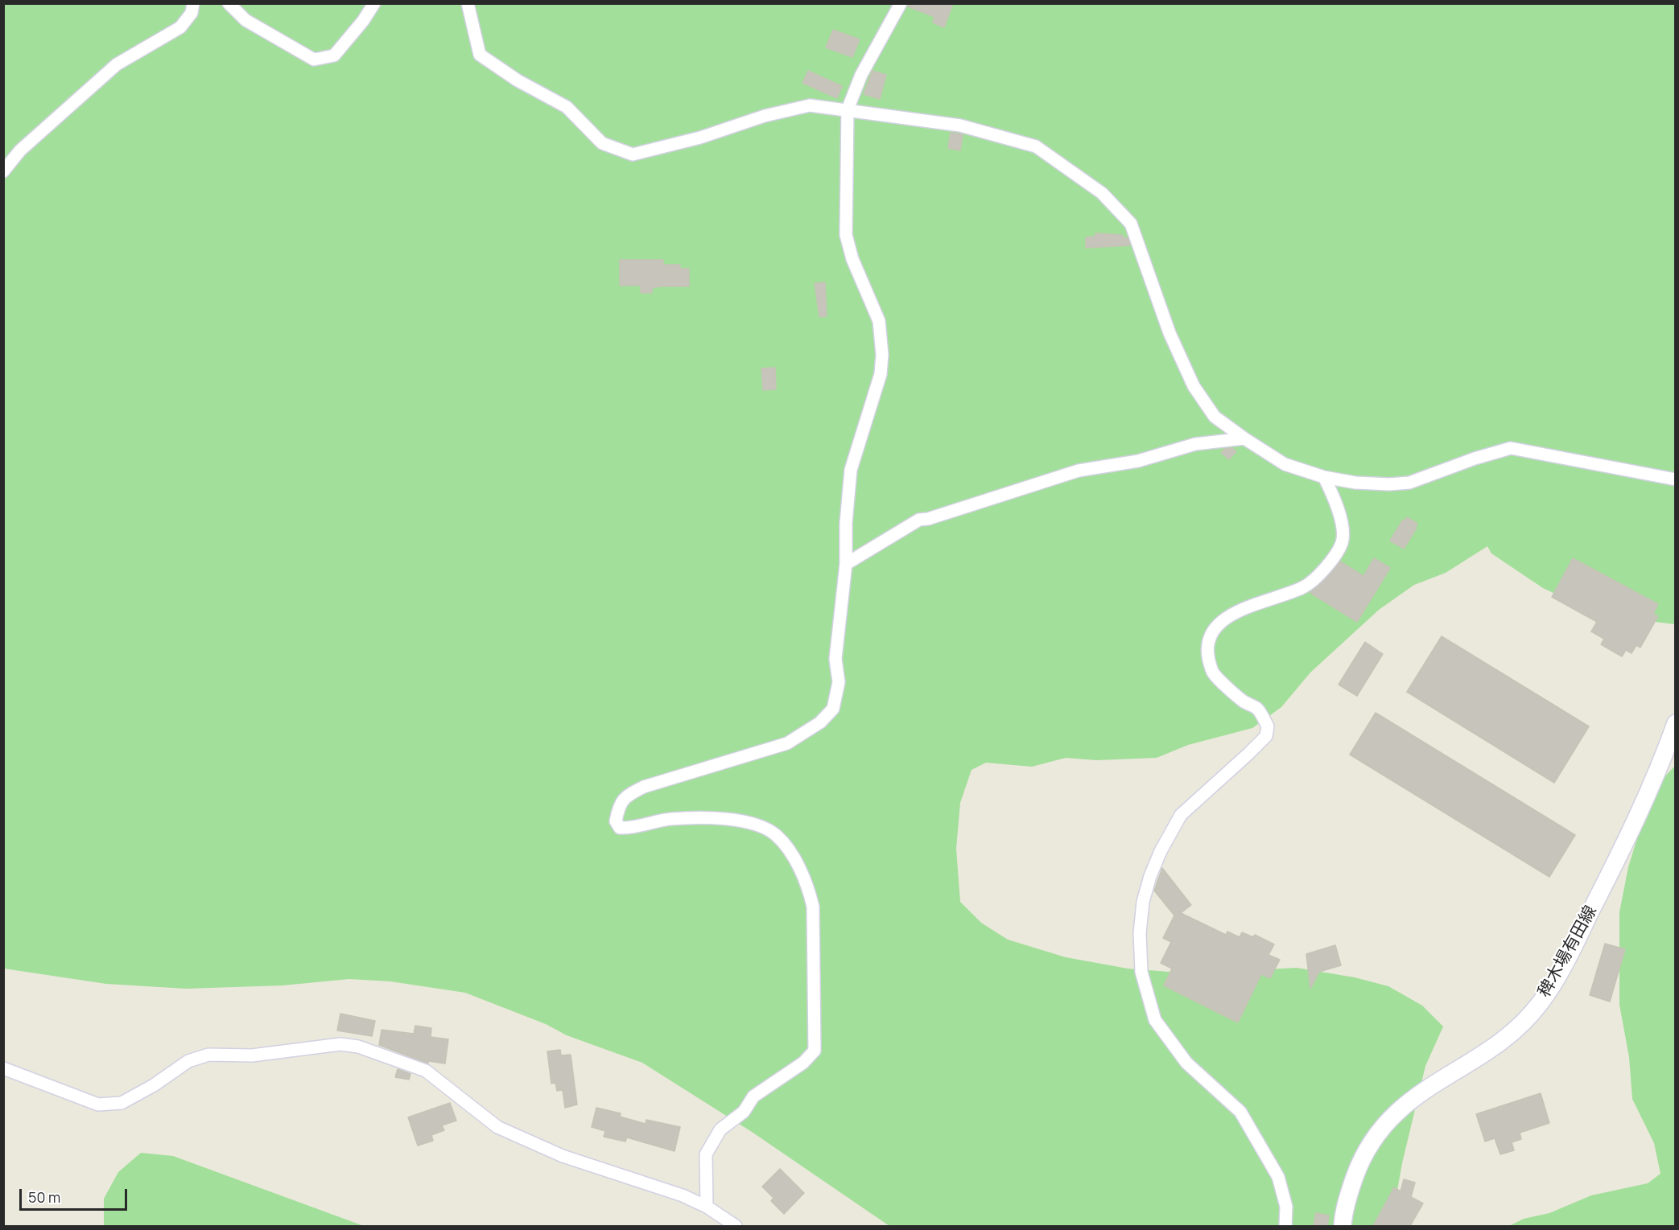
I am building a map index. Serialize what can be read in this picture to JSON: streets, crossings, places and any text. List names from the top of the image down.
{
  "streets": {
    "main road": ["稗木場有田線"]
  },
  "scale_bar": "50 m"
}
